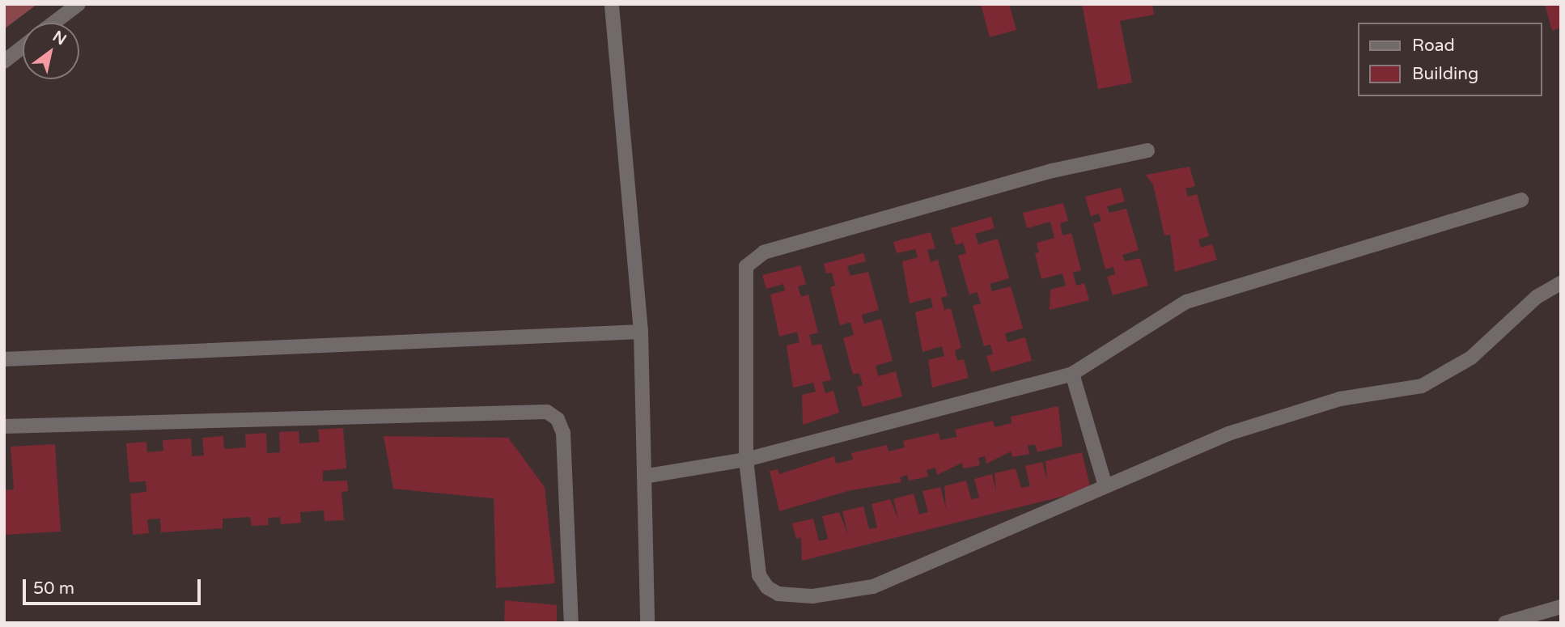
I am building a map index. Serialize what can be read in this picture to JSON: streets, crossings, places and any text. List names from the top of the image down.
{
  "legend": ["Road", "Building"],
  "scale_bar": "50 m",
  "north": "top right"
}
